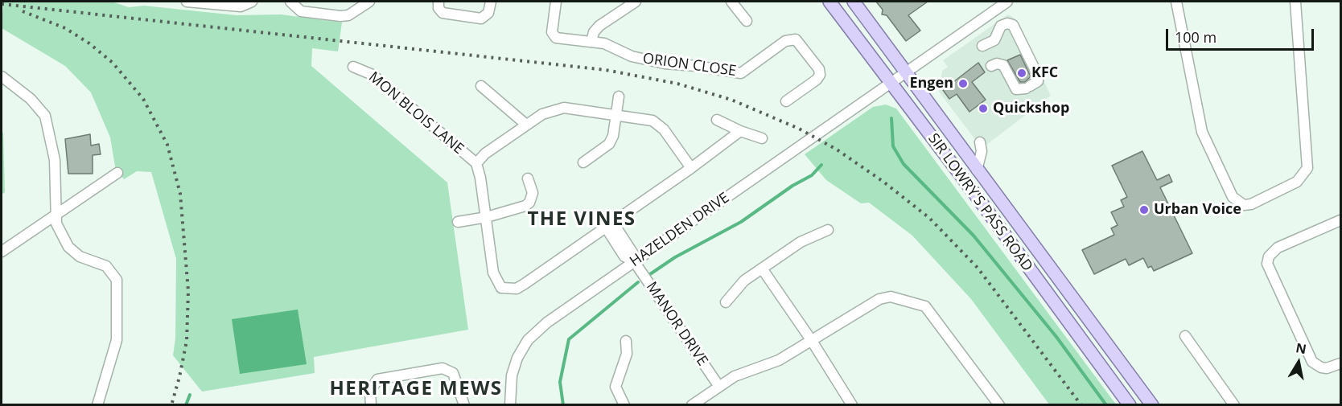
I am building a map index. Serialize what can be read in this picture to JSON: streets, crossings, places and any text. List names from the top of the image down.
{
  "streets": {
    "main road": ["SIR LOWRY'S PASS ROAD"],
    "street": [
      "ORION CLOSE",
      "MON BLOIS LANE",
      "HAZELDEN DRIVE",
      "MANOR DRIVE"
    ]
  },
  "crossings": [
    ["SIR LOWRY'S PASS ROAD", "HAZELDEN DRIVE"],
    ["HAZELDEN DRIVE", "MANOR DRIVE"]
  ],
  "districts": ["THE VINES", "HERITAGE MEWS"],
  "places": [
    "KFC",
    "Engen",
    "Quickshop",
    "Urban Voice"
  ],
  "scale_bar": "100 m",
  "north": "top"
}
